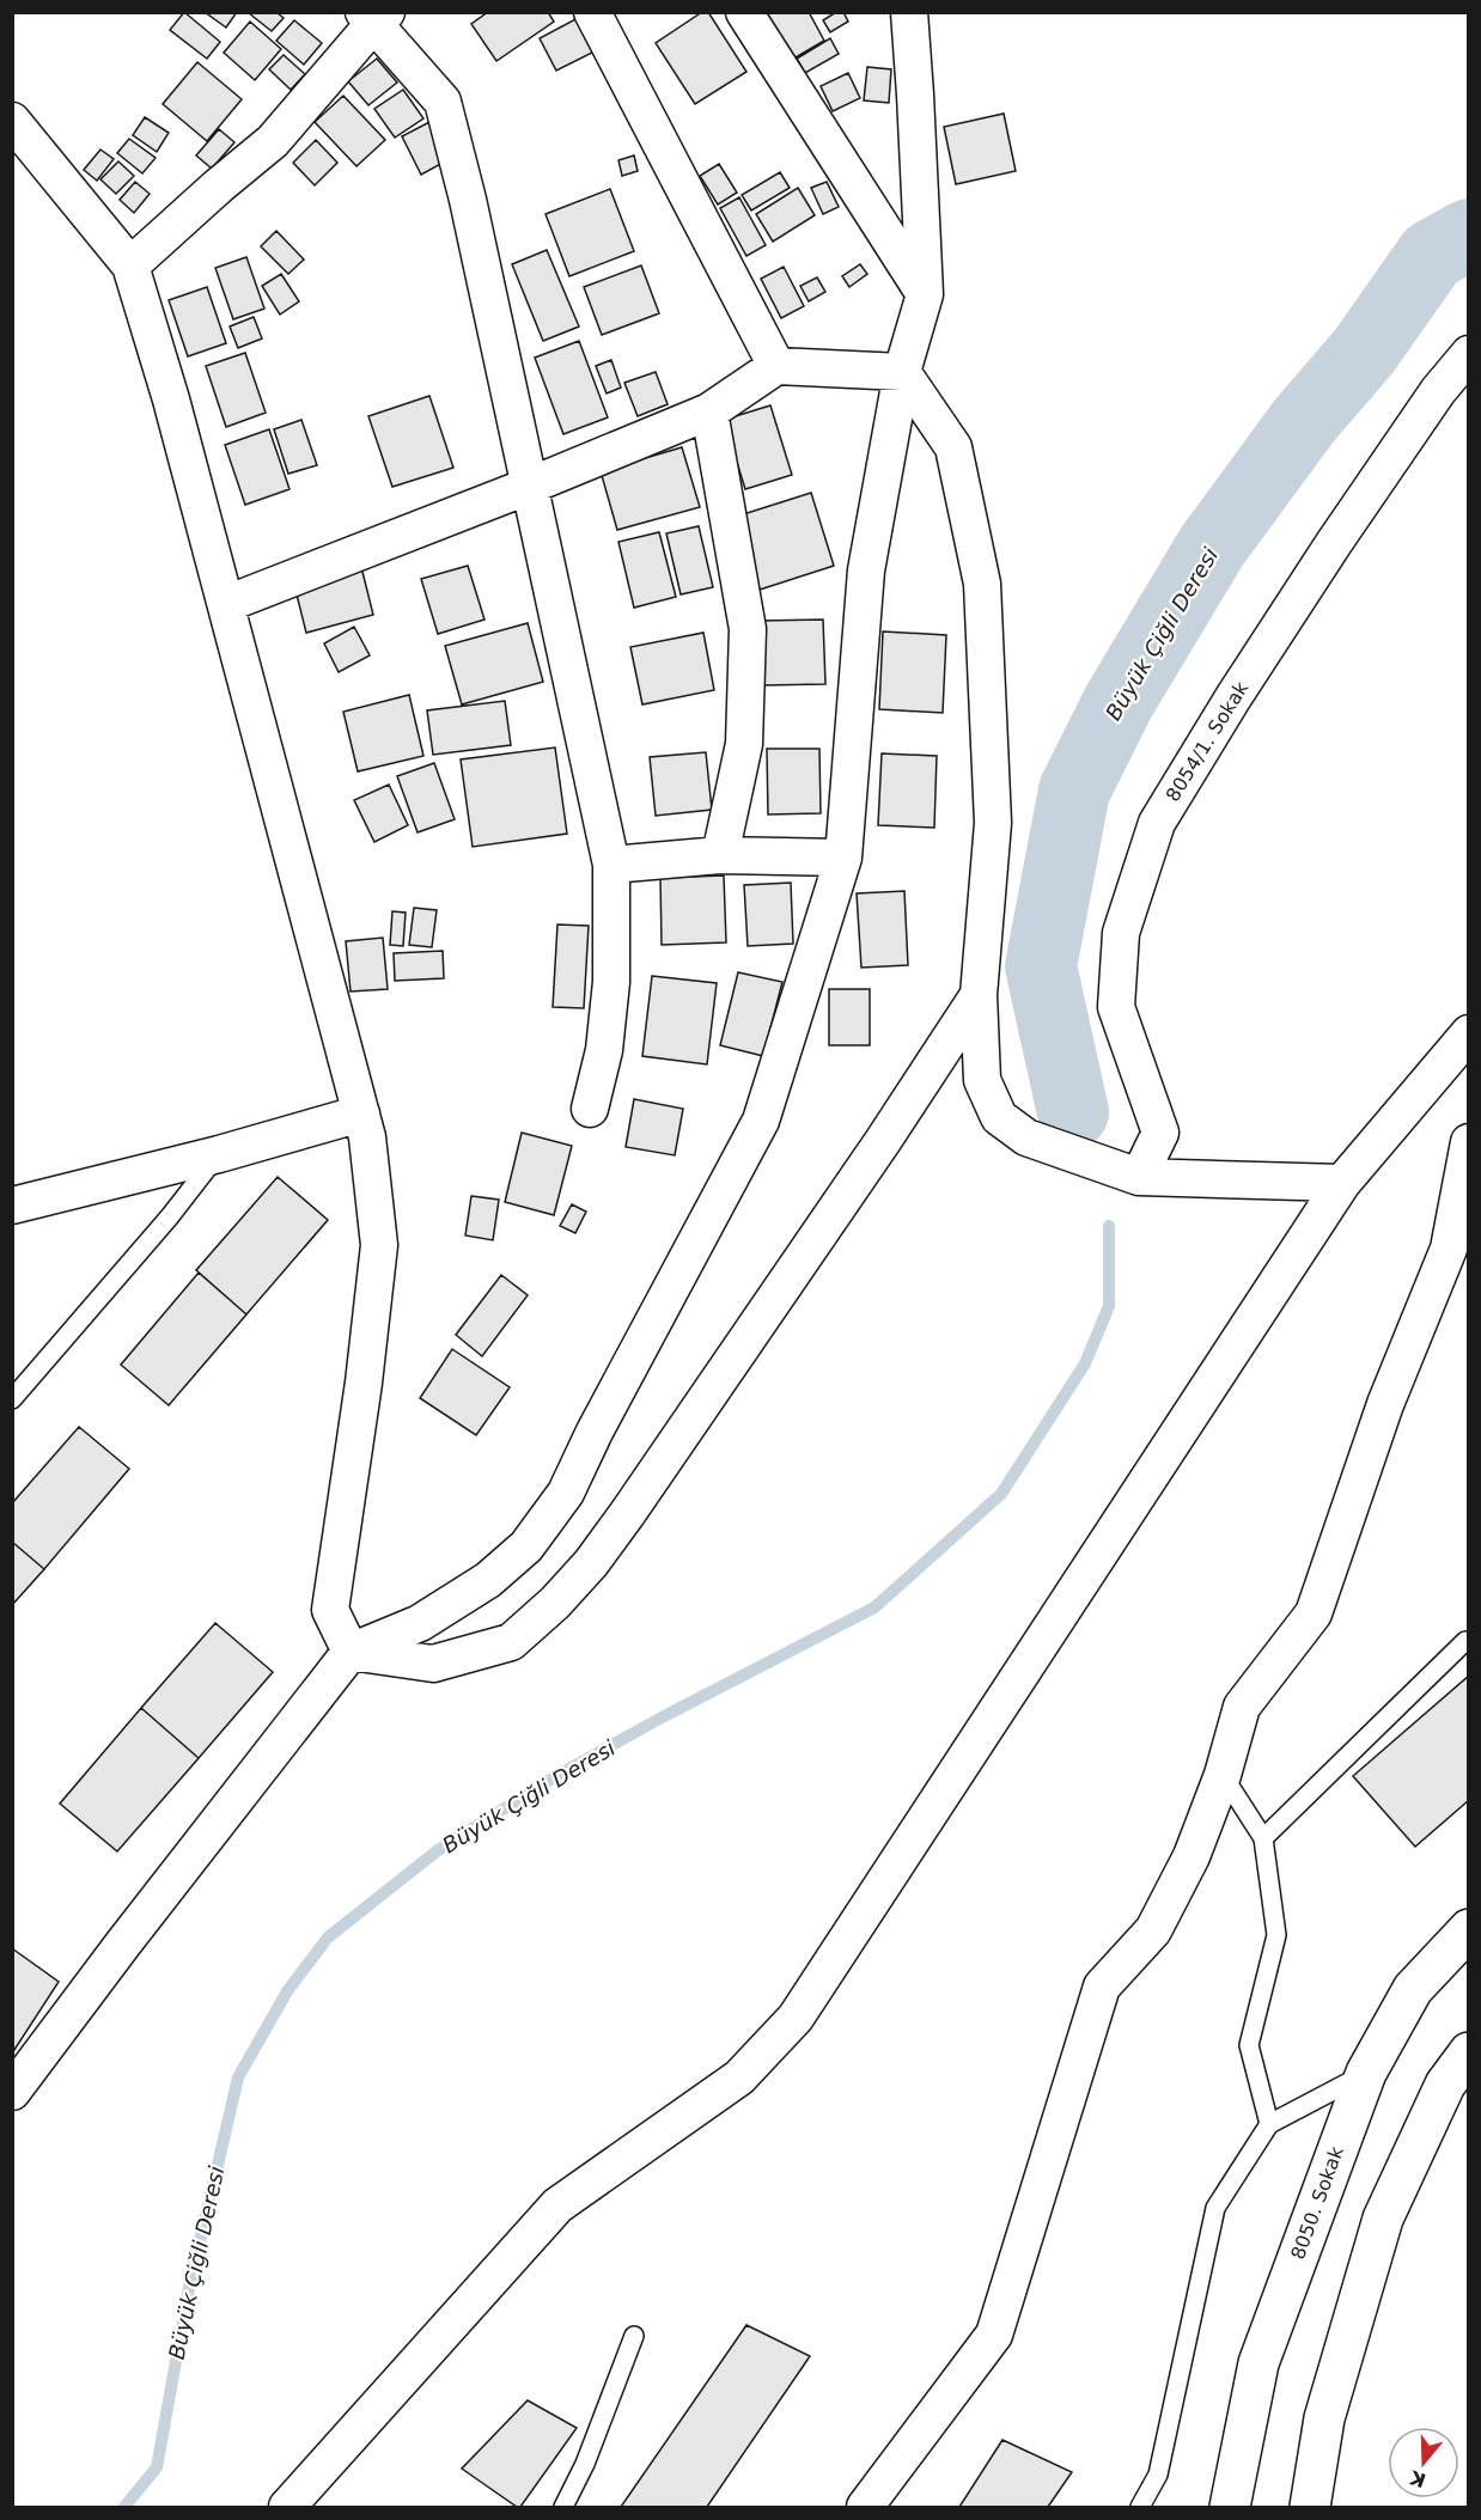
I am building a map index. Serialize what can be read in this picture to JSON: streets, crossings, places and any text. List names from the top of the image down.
{
  "streets": {
    "street": ["8054/1. Sokak", "8050. Sokak"]
  },
  "water": ["Büyük Çiğli Deresi"],
  "north": "bottom"
}
